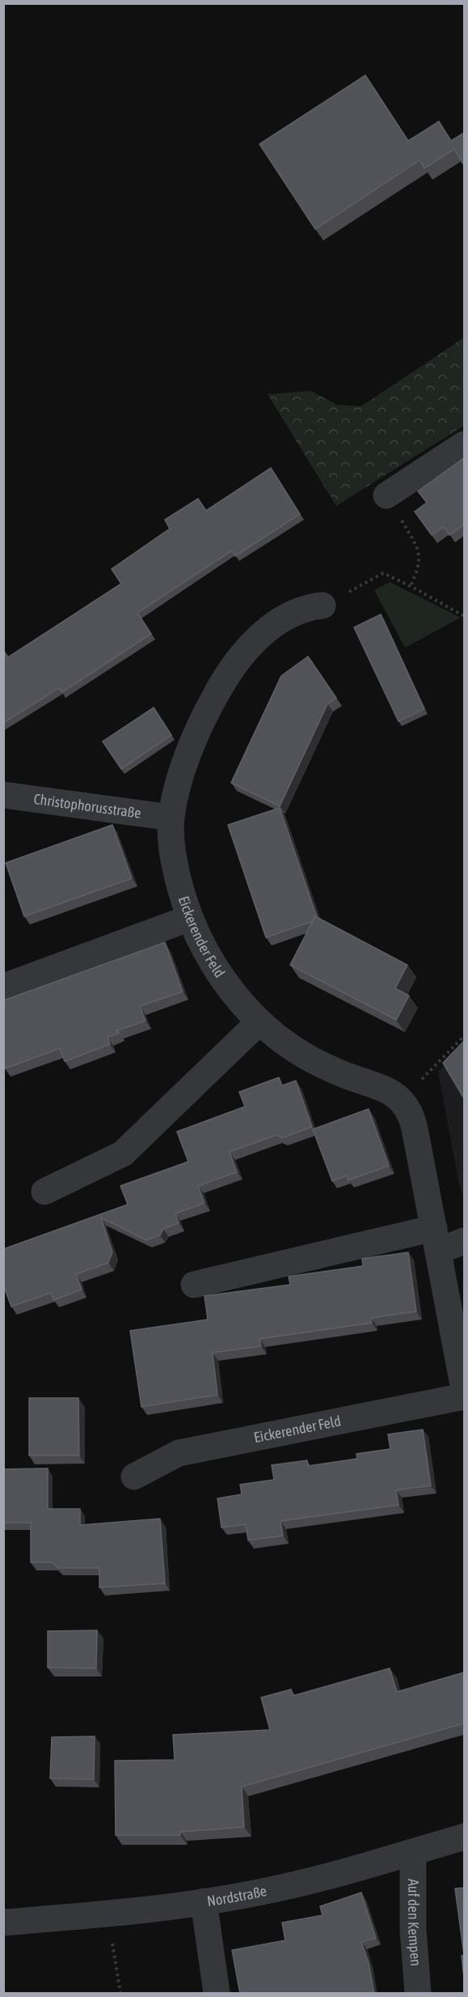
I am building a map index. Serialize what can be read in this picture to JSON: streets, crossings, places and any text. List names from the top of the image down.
{
  "streets": {
    "street": [
      "Christophorusstraße",
      "Eickerender Feld",
      "Nordstraße",
      "Auf den Kempen"
    ]
  },
  "crossings": [
    ["Christophorusstraße", "Eickerender Feld"],
    ["Nordstraße", "Auf den Kempen"]
  ]
}
